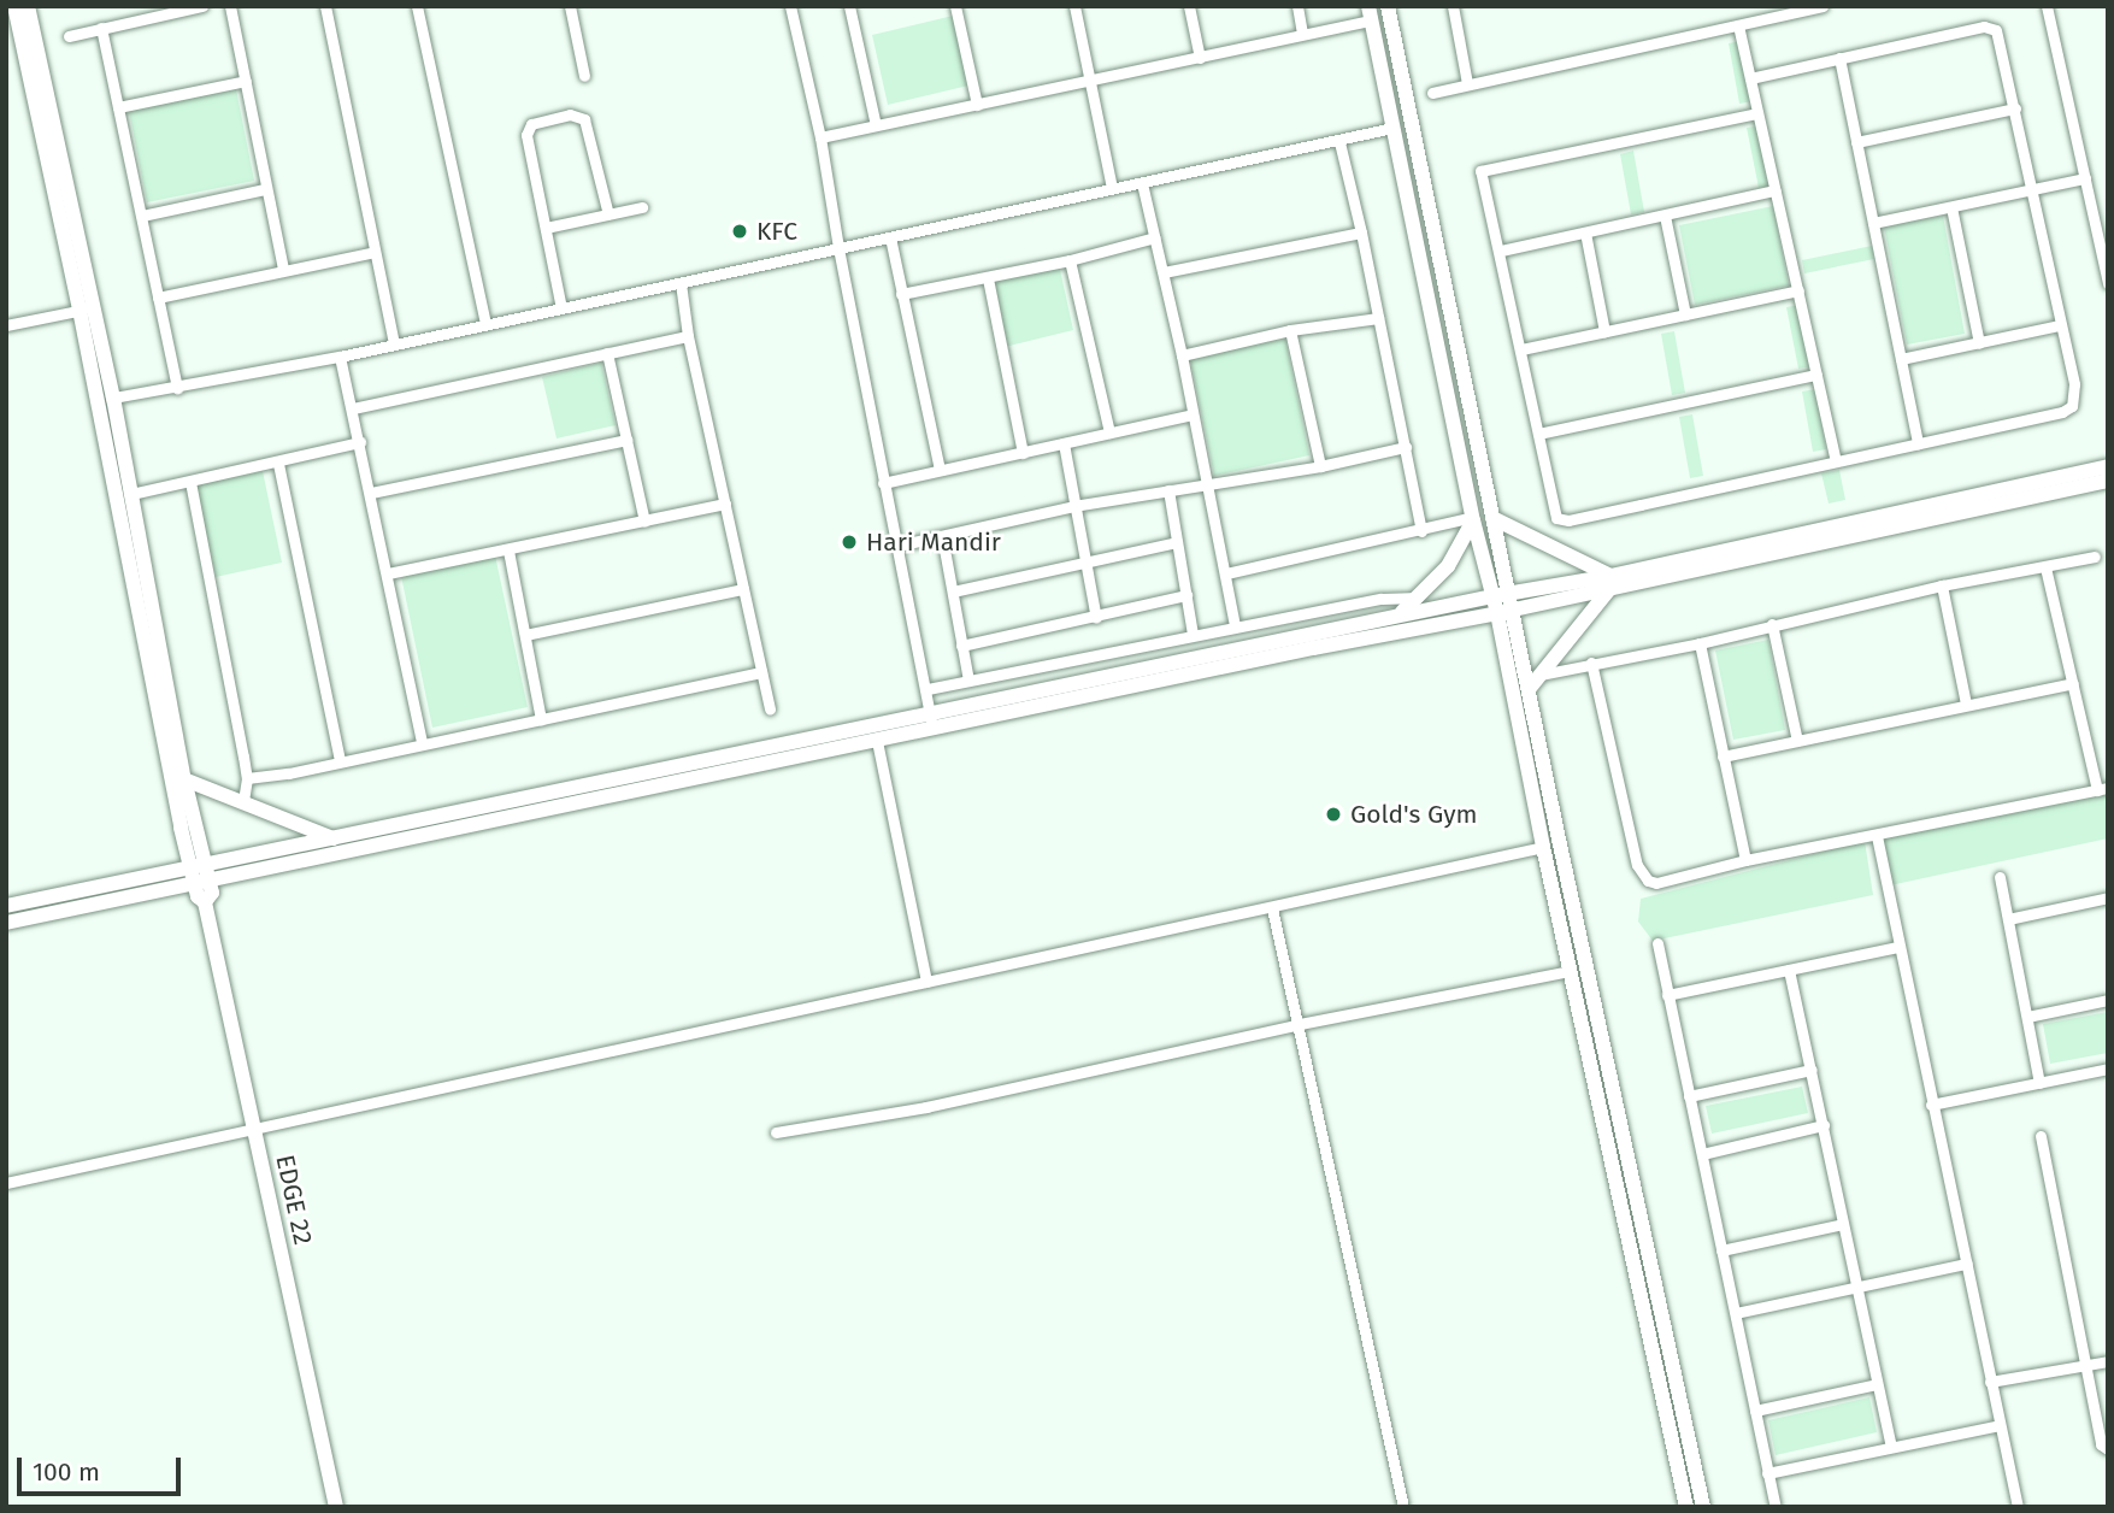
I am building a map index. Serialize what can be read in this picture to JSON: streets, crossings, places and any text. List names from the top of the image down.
{
  "streets": {
    "main road": ["EDGE 22"]
  },
  "places": ["KFC", "Hari Mandir", "Gold's Gym"],
  "scale_bar": "100 m"
}
